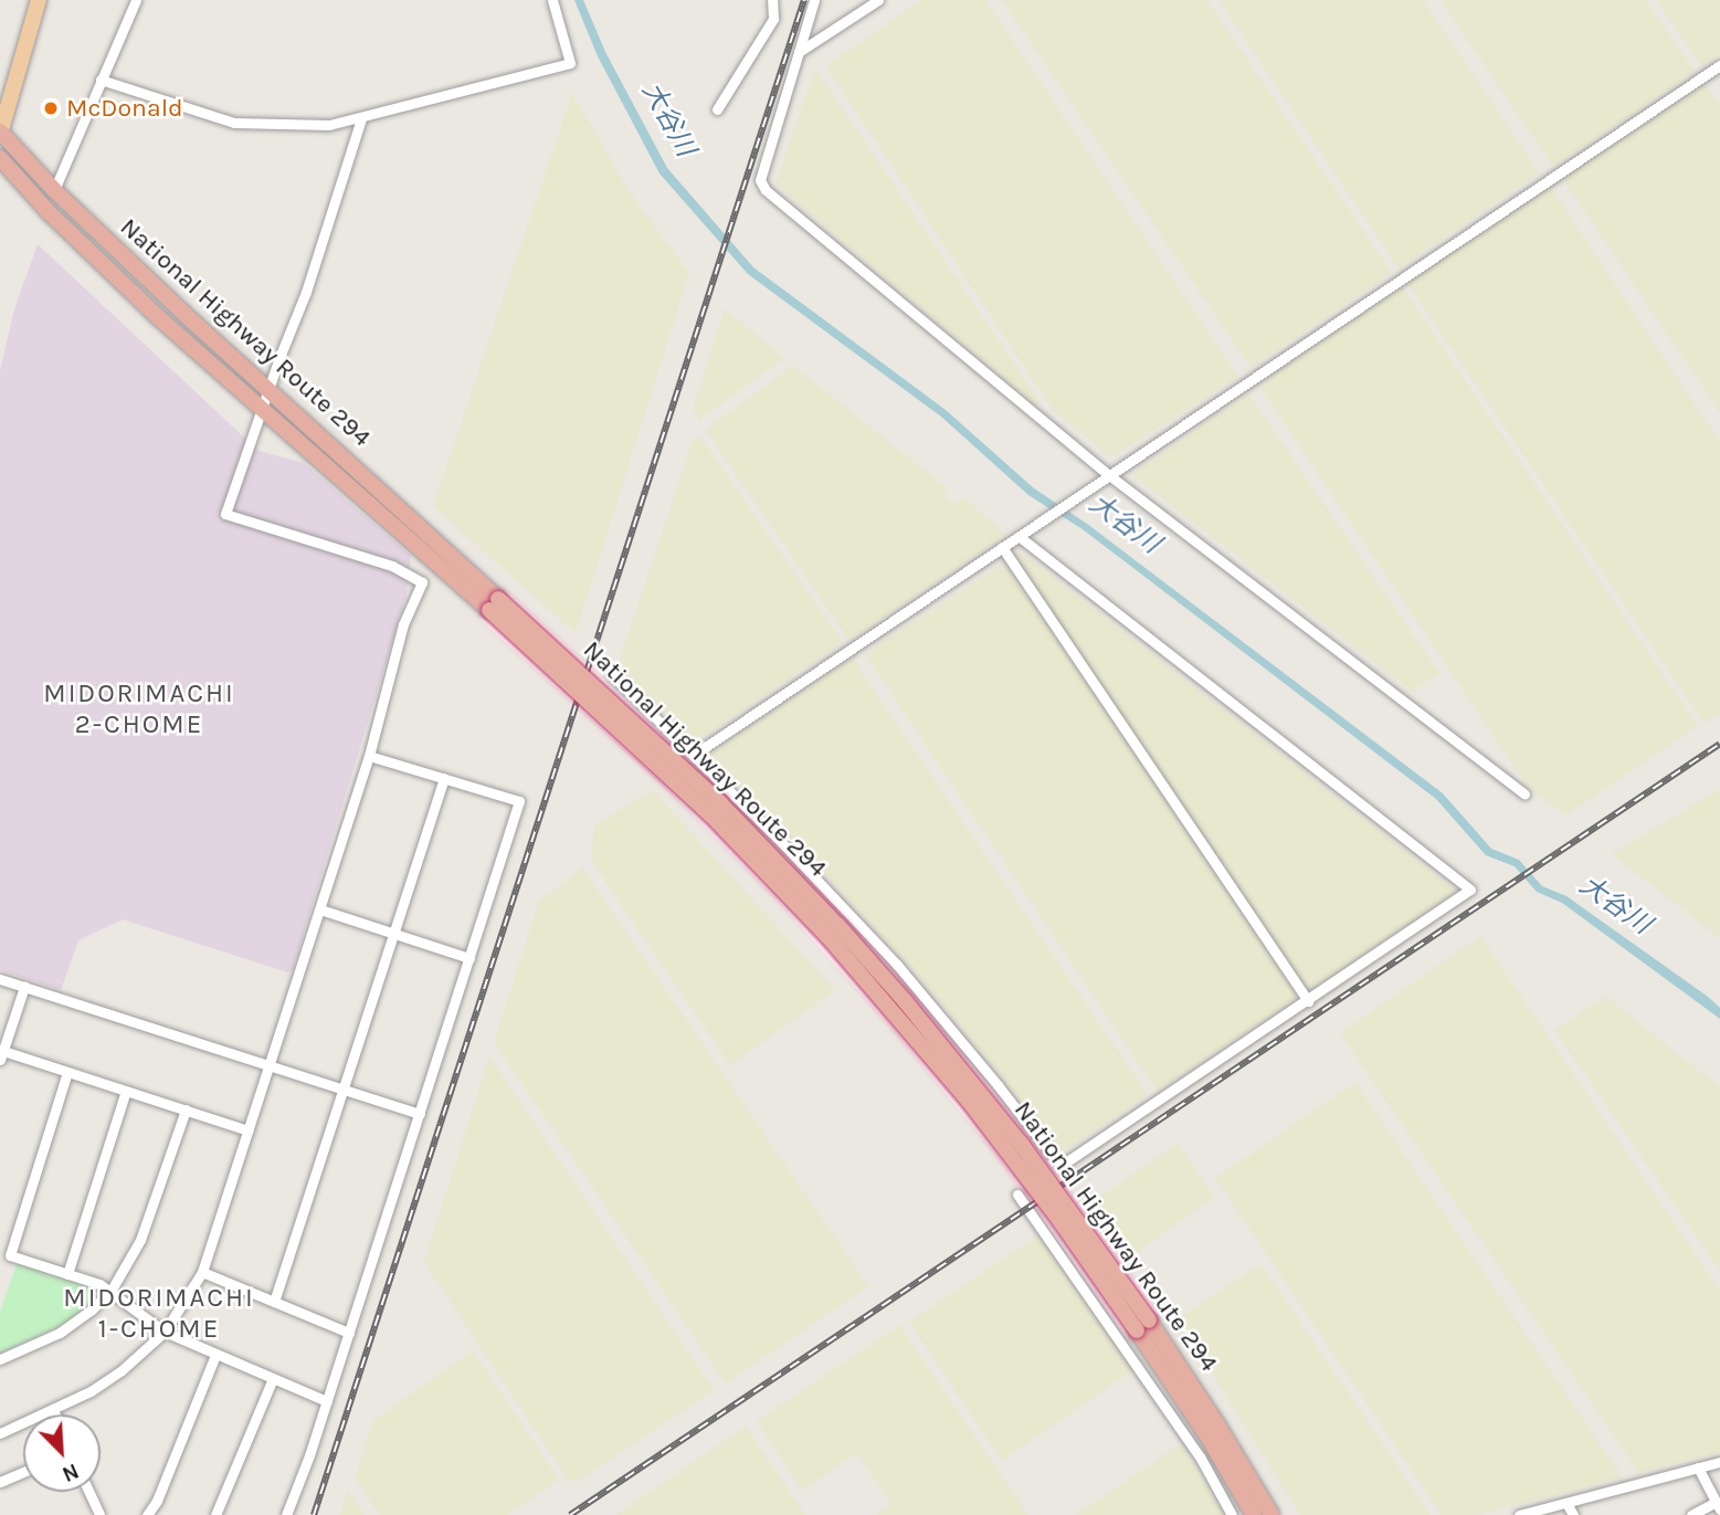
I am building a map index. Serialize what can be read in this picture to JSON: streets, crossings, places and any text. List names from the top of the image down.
{
  "streets": {
    "highway": ["National Highway Route 294"]
  },
  "districts": ["MIDORIMACHI 2-CHOME", "MIDORIMACHI 1-CHOME"],
  "water": ["大谷川"],
  "places": ["McDonald"],
  "north": "bottom right"
}
